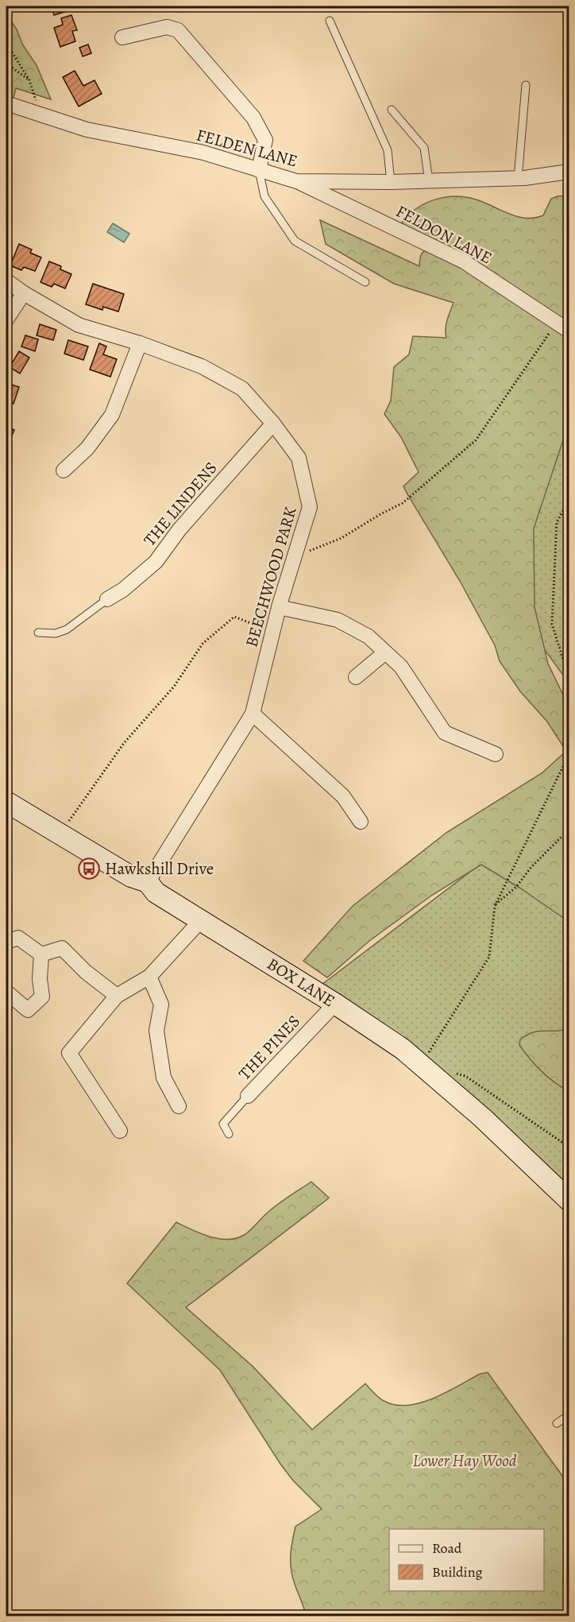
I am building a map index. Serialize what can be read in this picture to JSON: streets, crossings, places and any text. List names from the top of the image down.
{
  "streets": {
    "main road": ["BOX LANE"],
    "street": [
      "FELDEN LANE",
      "FELDON LANE",
      "THE LINDENS",
      "BEECHWOOD PARK",
      "THE PINES"
    ]
  },
  "crossings": [
    ["FELDEN LANE", "FELDON LANE"],
    ["THE LINDENS", "BEECHWOOD PARK"],
    ["BEECHWOOD PARK", "BOX LANE"],
    ["BOX LANE", "THE PINES"]
  ],
  "parks": ["Lower Hay Wood"],
  "places": {
    "bus stop": ["Hawkshill Drive"]
  },
  "legend": ["Road", "Building"]
}
